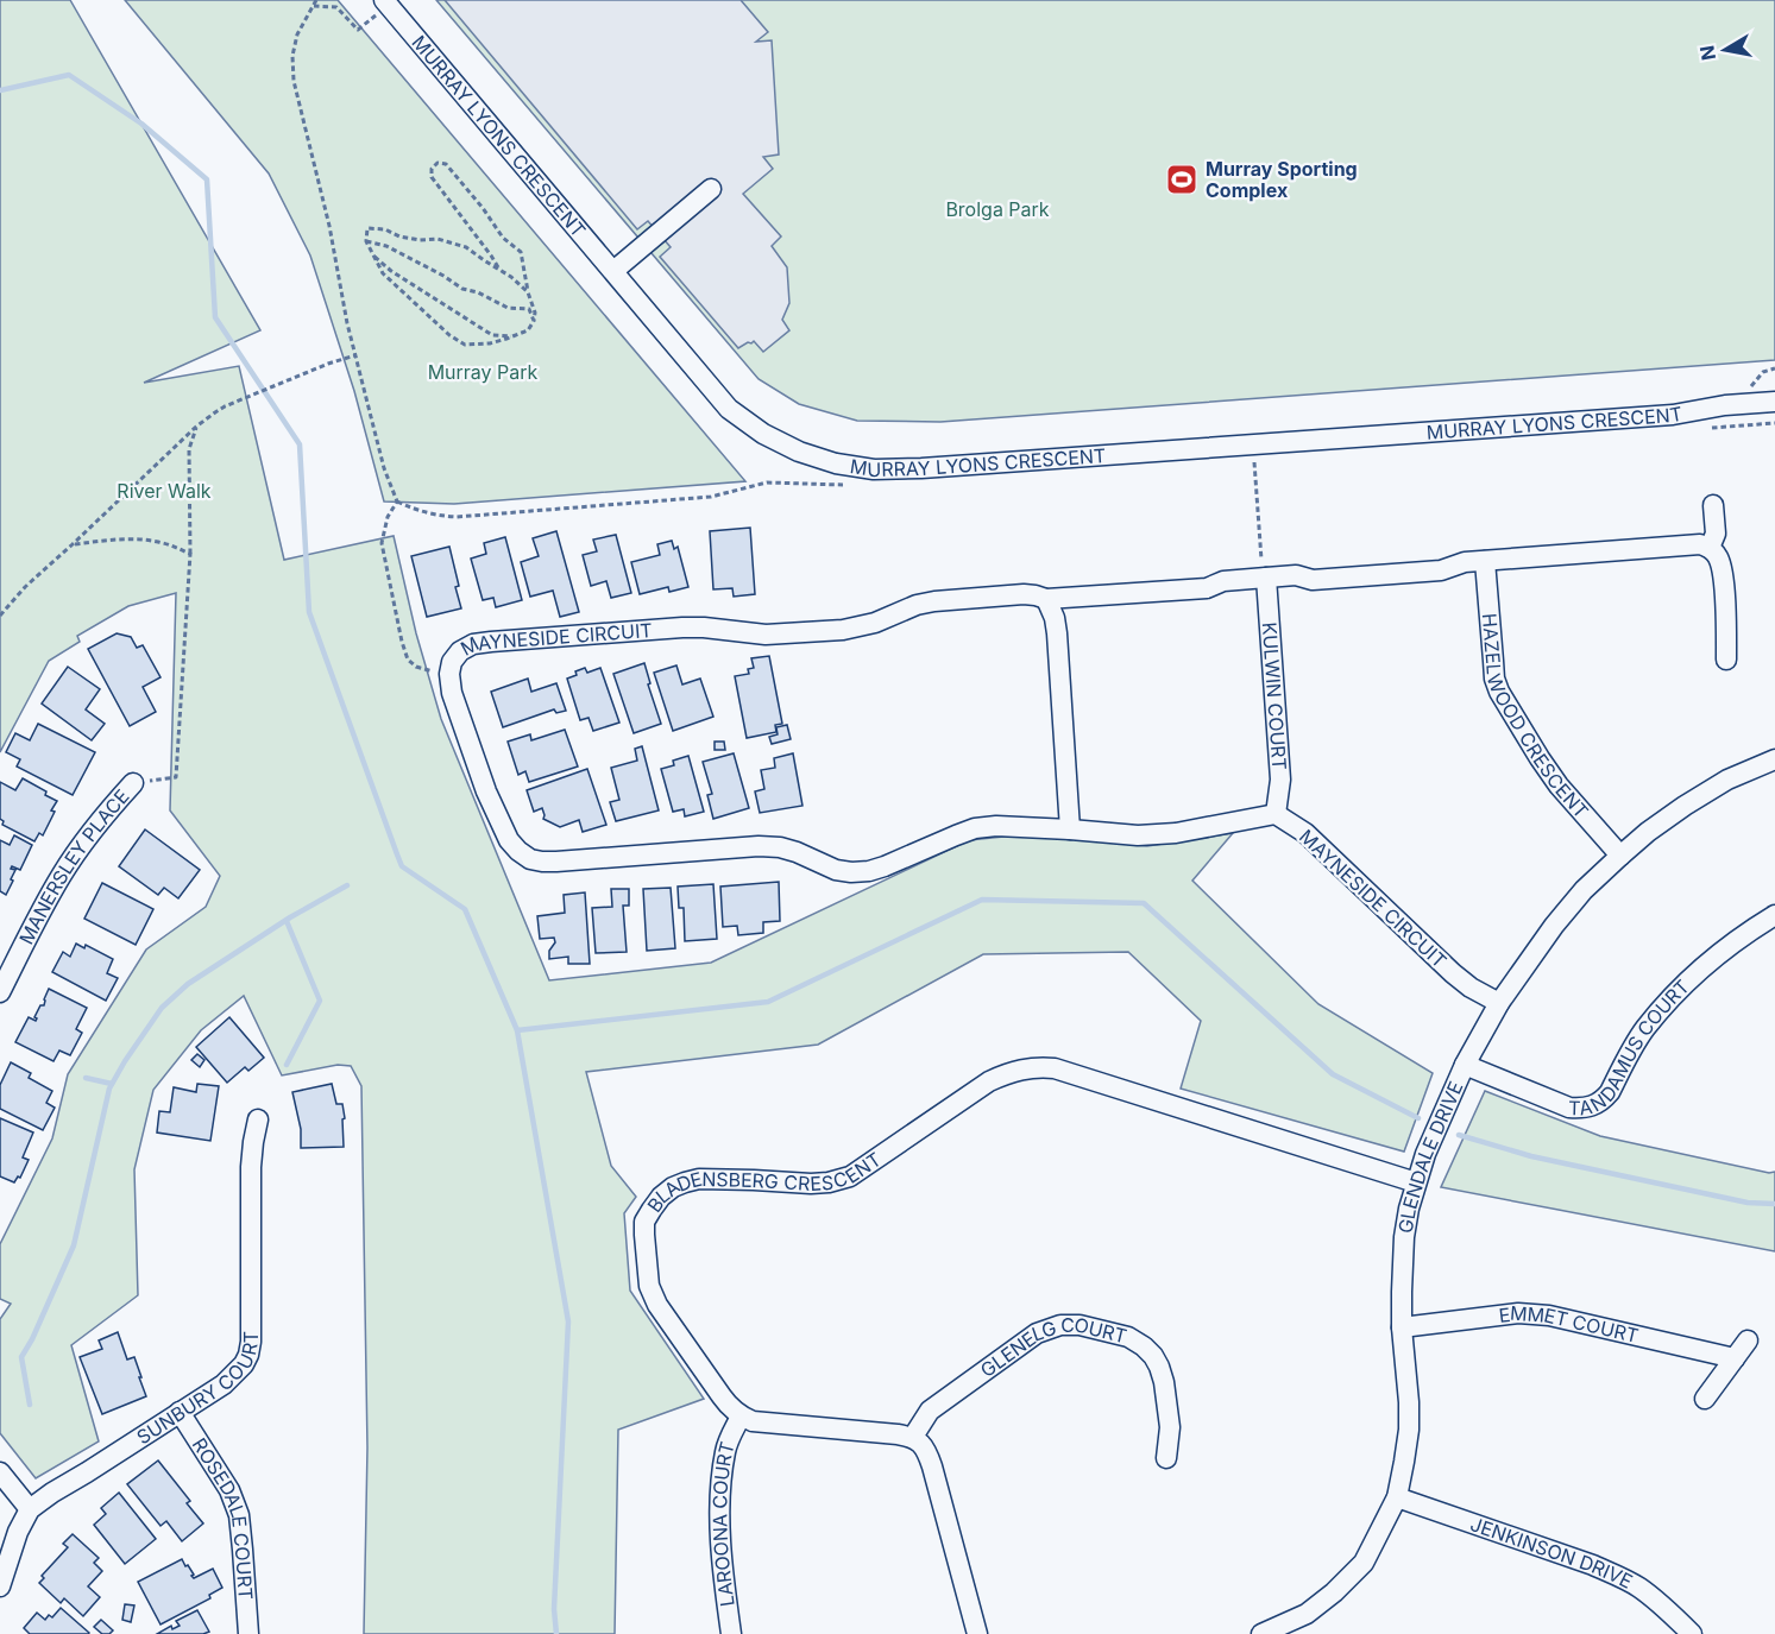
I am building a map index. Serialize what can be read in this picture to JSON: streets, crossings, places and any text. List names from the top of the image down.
{
  "streets": {
    "street": [
      "MURRAY LYONS CRESCENT",
      "MAYNESIDE CIRCUIT",
      "KULWIN COURT",
      "HAZELWOOD CRESCENT",
      "MANERSLEY PLACE",
      "TANDAMUS COURT",
      "GLENDALE DRIVE",
      "BLADENSBERG CRESCENT",
      "EMMET COURT",
      "GLENELG COURT",
      "SUNBURY COURT",
      "ROSEDALE COURT",
      "LAROONA COURT",
      "JENKINSON DRIVE"
    ]
  },
  "crossings": [
    ["MAYNESIDE CIRCUIT", "KULWIN COURT"],
    ["MAYNESIDE CIRCUIT", "GLENDALE DRIVE"],
    ["HAZELWOOD CRESCENT", "GLENDALE DRIVE"],
    ["TANDAMUS COURT", "GLENDALE DRIVE"],
    ["GLENDALE DRIVE", "BLADENSBERG CRESCENT"],
    ["GLENDALE DRIVE", "EMMET COURT"],
    ["GLENDALE DRIVE", "JENKINSON DRIVE"],
    ["BLADENSBERG CRESCENT", "LAROONA COURT"],
    ["SUNBURY COURT", "ROSEDALE COURT"]
  ],
  "parks": ["Brolga Park", "Murray Park", "River Walk"],
  "places": {
    "sports": ["Murray Sporting Complex"]
  },
  "north": "left"
}
